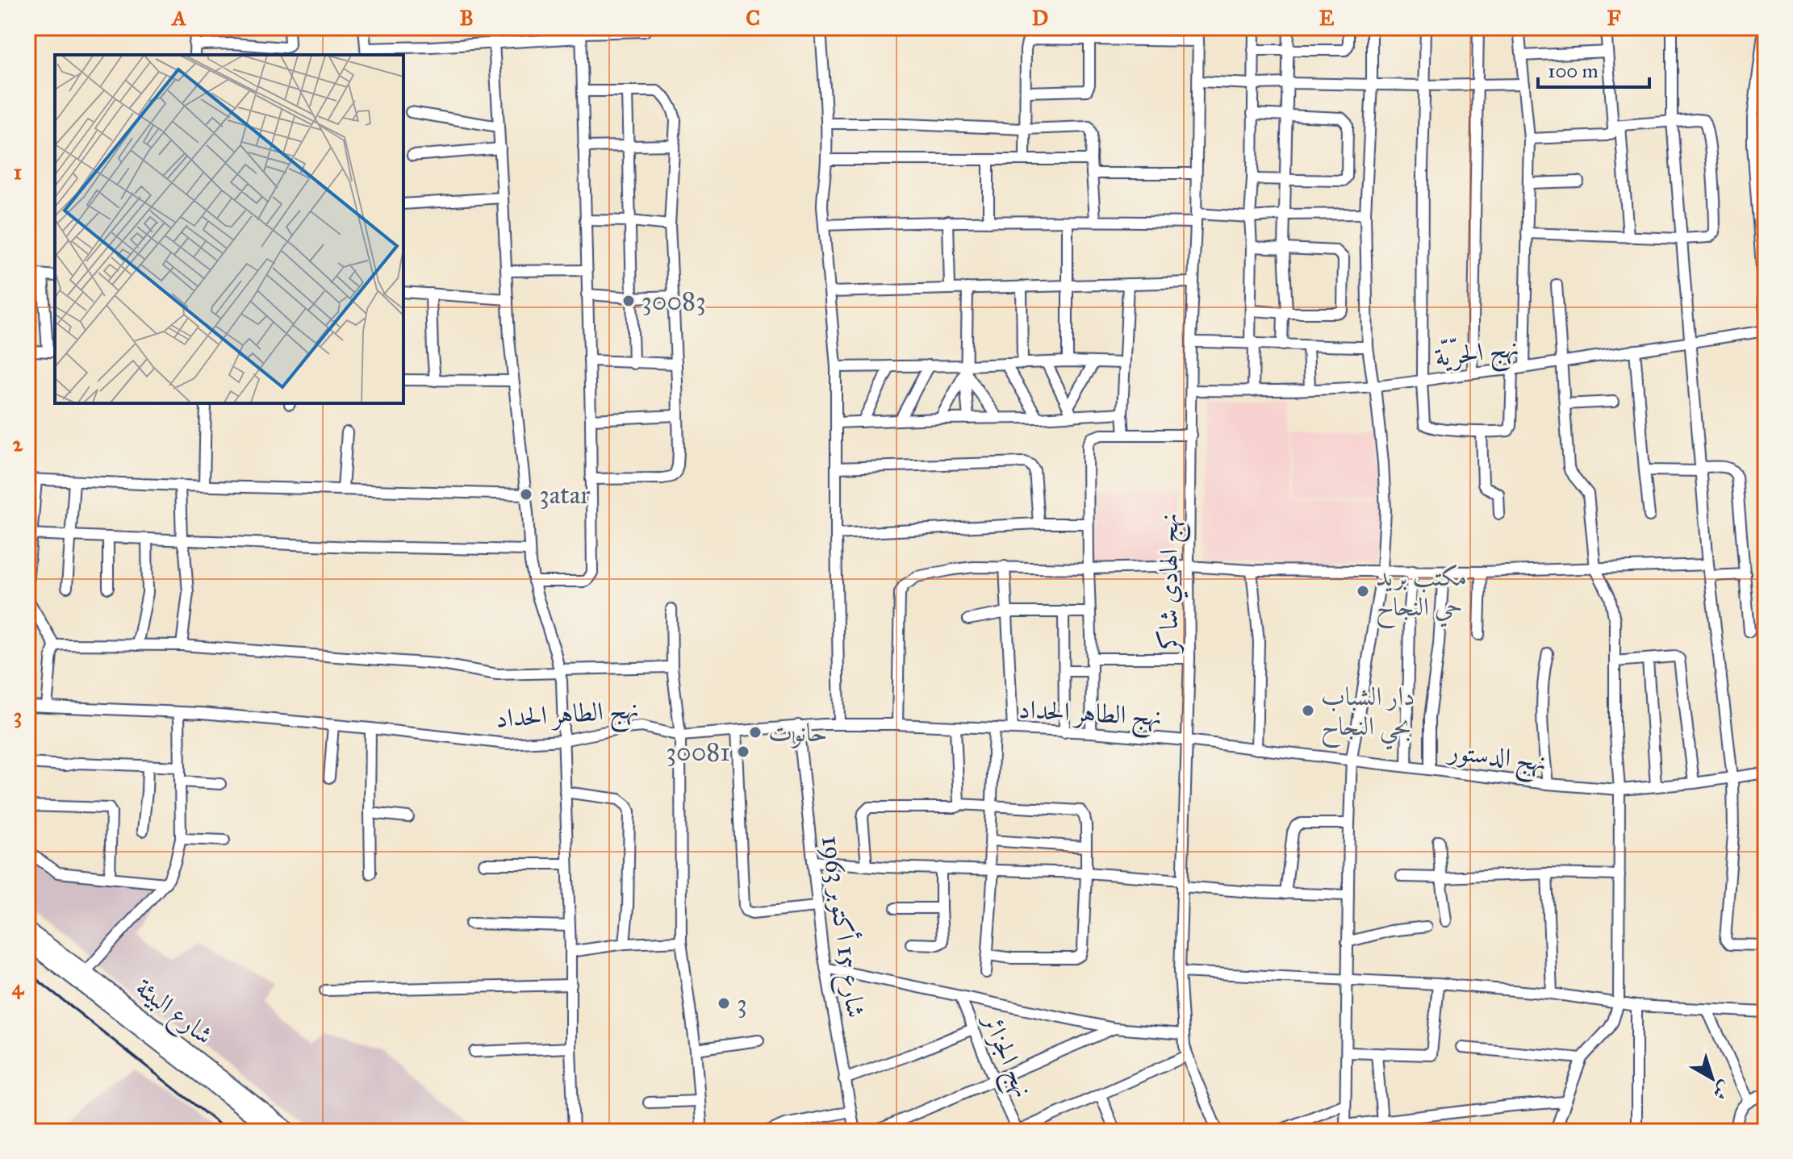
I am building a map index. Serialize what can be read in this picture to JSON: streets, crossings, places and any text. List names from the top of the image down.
{
  "streets": {
    "main road": ["شارع البيئة"],
    "street": [
      "نهج الحرّيّة",
      "نهج الهادي شاكر",
      "نهج الطاهر الحداد",
      "نهج الدستور",
      "شارع 15 أكتوبر 1963",
      "نهج الجزائر"
    ]
  },
  "crossings": [
    ["نهج الحرّيّة", "نهج الهادي شاكر"],
    ["نهج الهادي شاكر", "نهج الطاهر الحداد"],
    ["نهج الهادي شاكر", "نهج الدستور"],
    ["نهج الطاهر الحداد", "نهج الدستور"],
    ["نهج الطاهر الحداد", "شارع 15 أكتوبر 1963"]
  ],
  "places": [
    "30083",
    "3atar",
    "مكتب بريد حي النجاح",
    "دار الشباب بحي النجاح",
    "حانوت",
    "30081",
    "3"
  ],
  "scale_bar": "100 m",
  "north": "bottom right",
  "grid": {
    "columns": [
      "A",
      "B",
      "C",
      "D",
      "E",
      "F"
    ],
    "rows": [
      "1",
      "2",
      "3",
      "4"
    ]
  }
}
